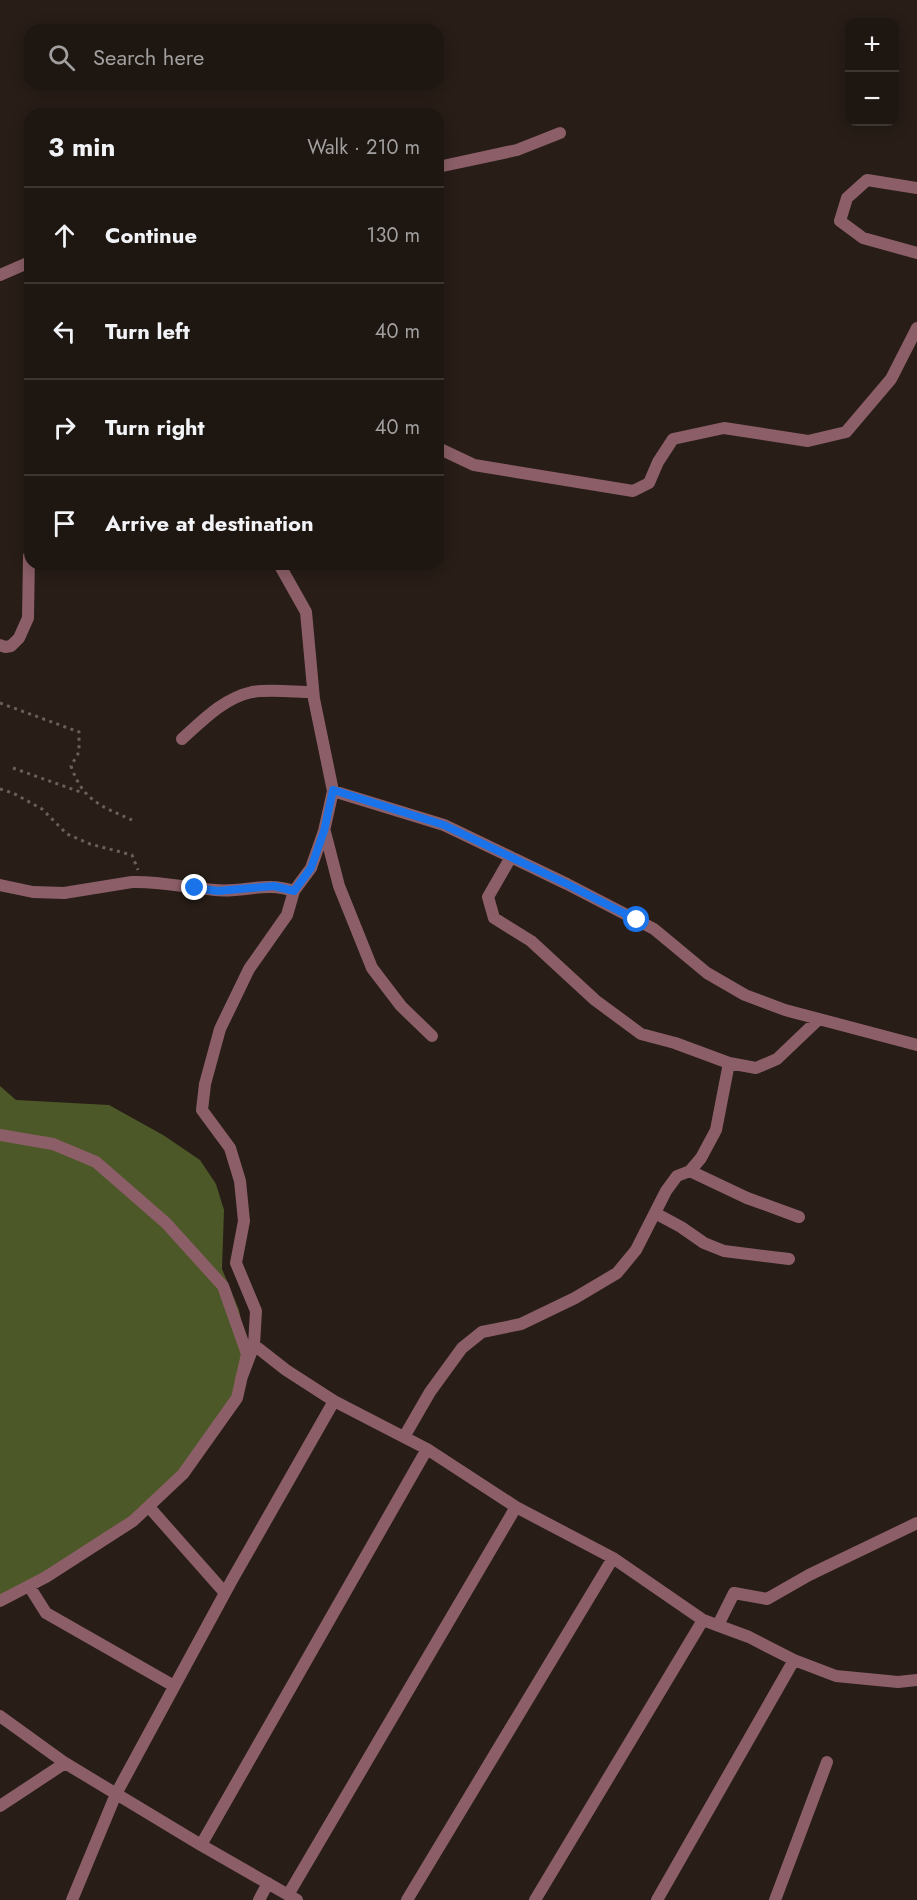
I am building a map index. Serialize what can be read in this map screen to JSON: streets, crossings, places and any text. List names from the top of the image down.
{
  "page": {
    "map_buttons": ["+", "−"],
    "search": "Search here",
    "heading": ["3 min", "Walk · 210 m"],
    "list": [
      ["Continue", "130 m"],
      ["Turn left", "40 m"],
      ["Turn right", "40 m"],
      "Arrive at destination"
    ]
  }
}
